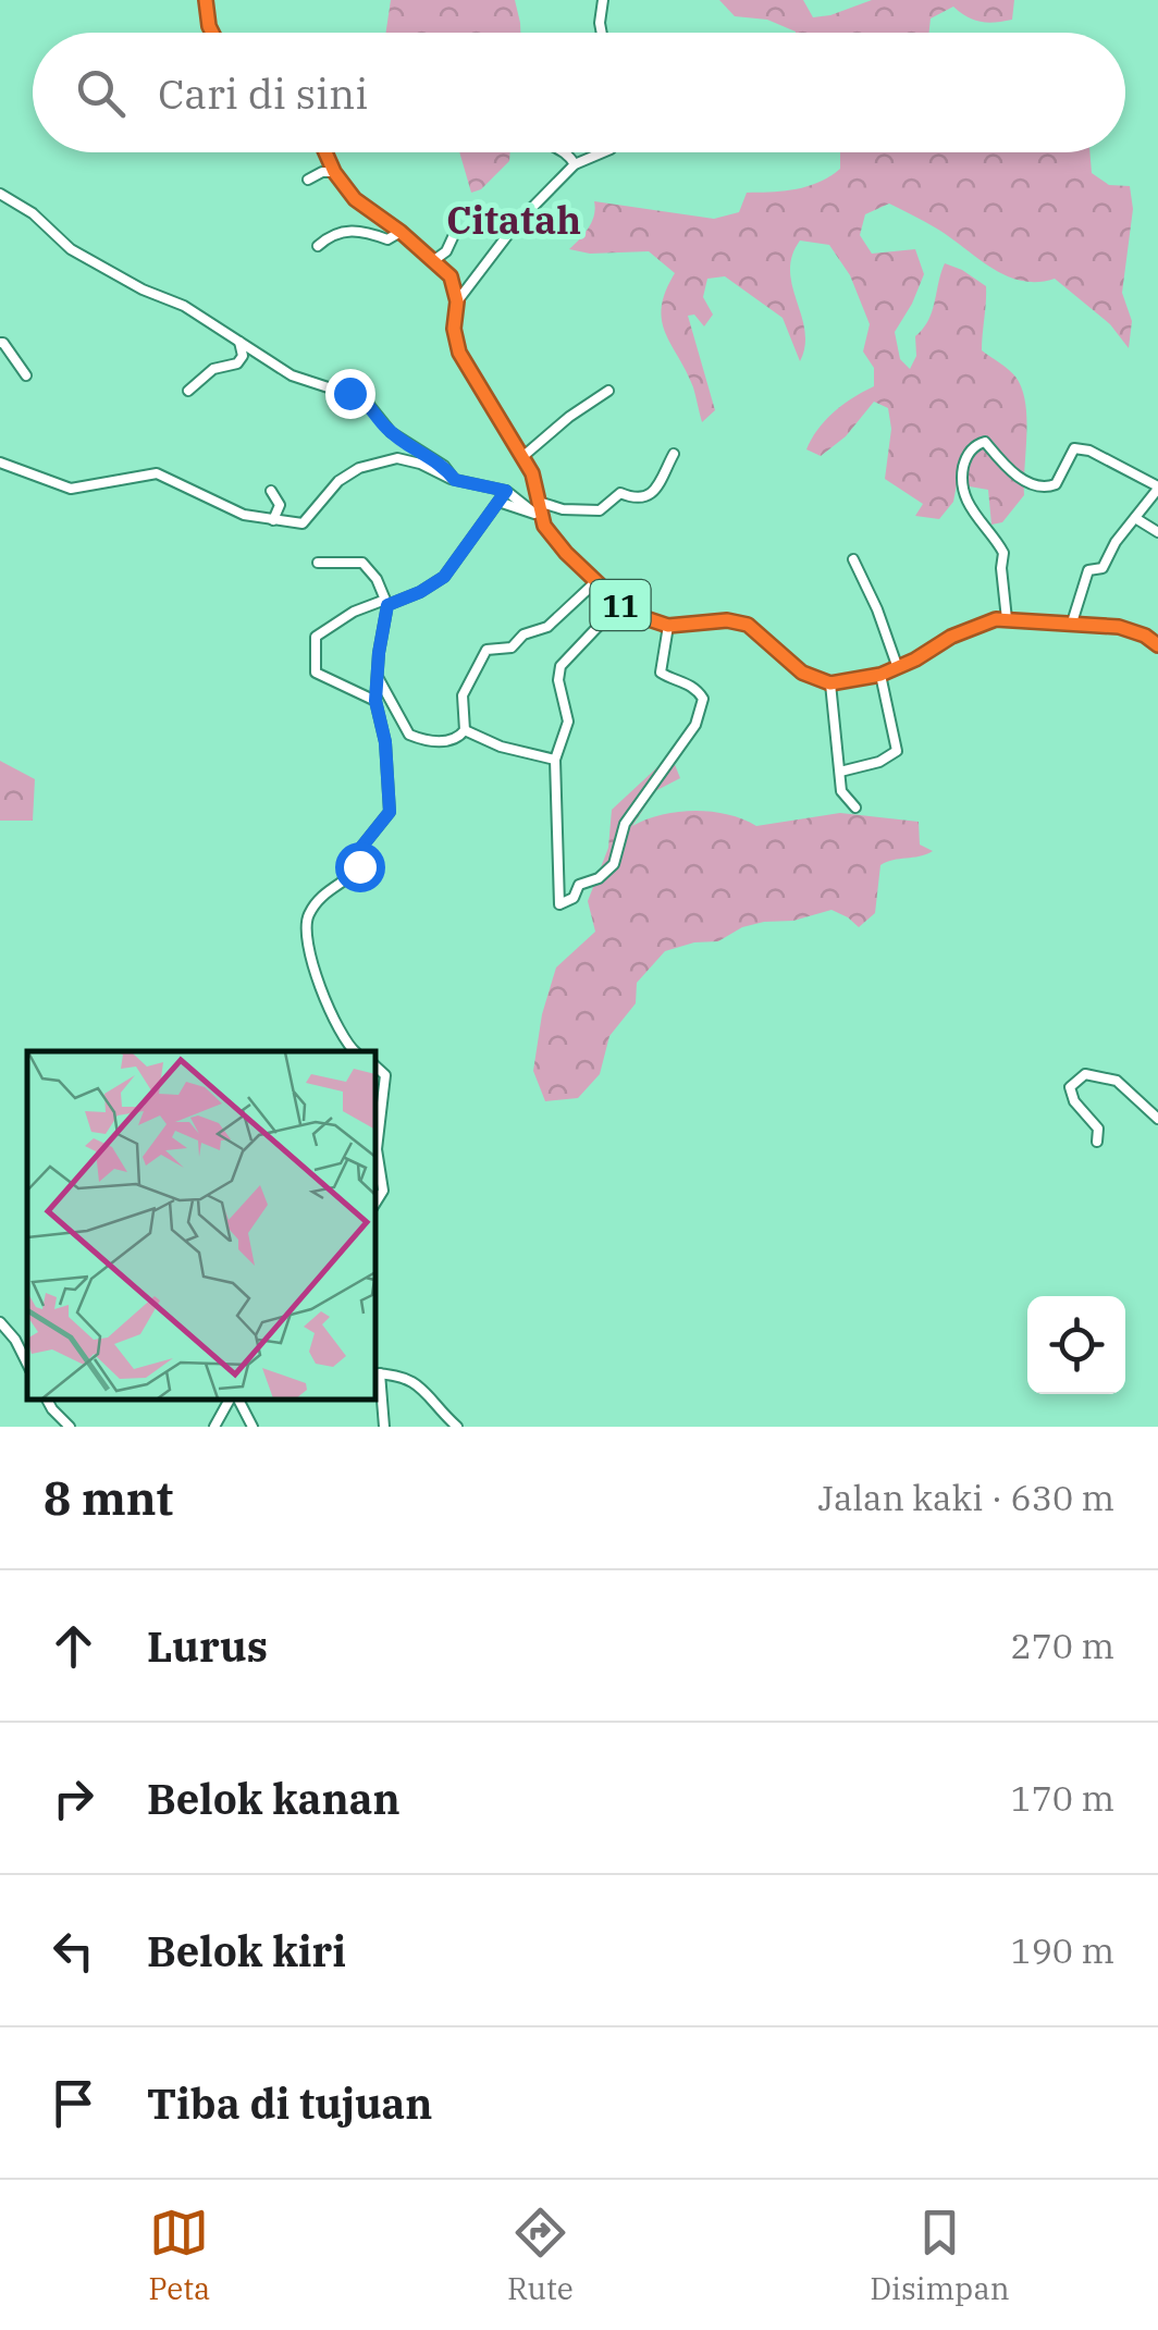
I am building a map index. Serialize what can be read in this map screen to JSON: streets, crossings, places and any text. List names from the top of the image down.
{
  "streets": {
    "highway": ["11"]
  },
  "districts": ["Citatah"],
  "page": {
    "search": "Cari di sini",
    "heading": ["8 mnt", "Jalan kaki · 630 m"],
    "list": [
      ["Lurus", "270 m"],
      ["Belok kanan", "170 m"],
      ["Belok kiri", "190 m"],
      "Tiba di tujuan"
    ],
    "nav": ["Peta", "Rute", "Disimpan"]
  }
}
